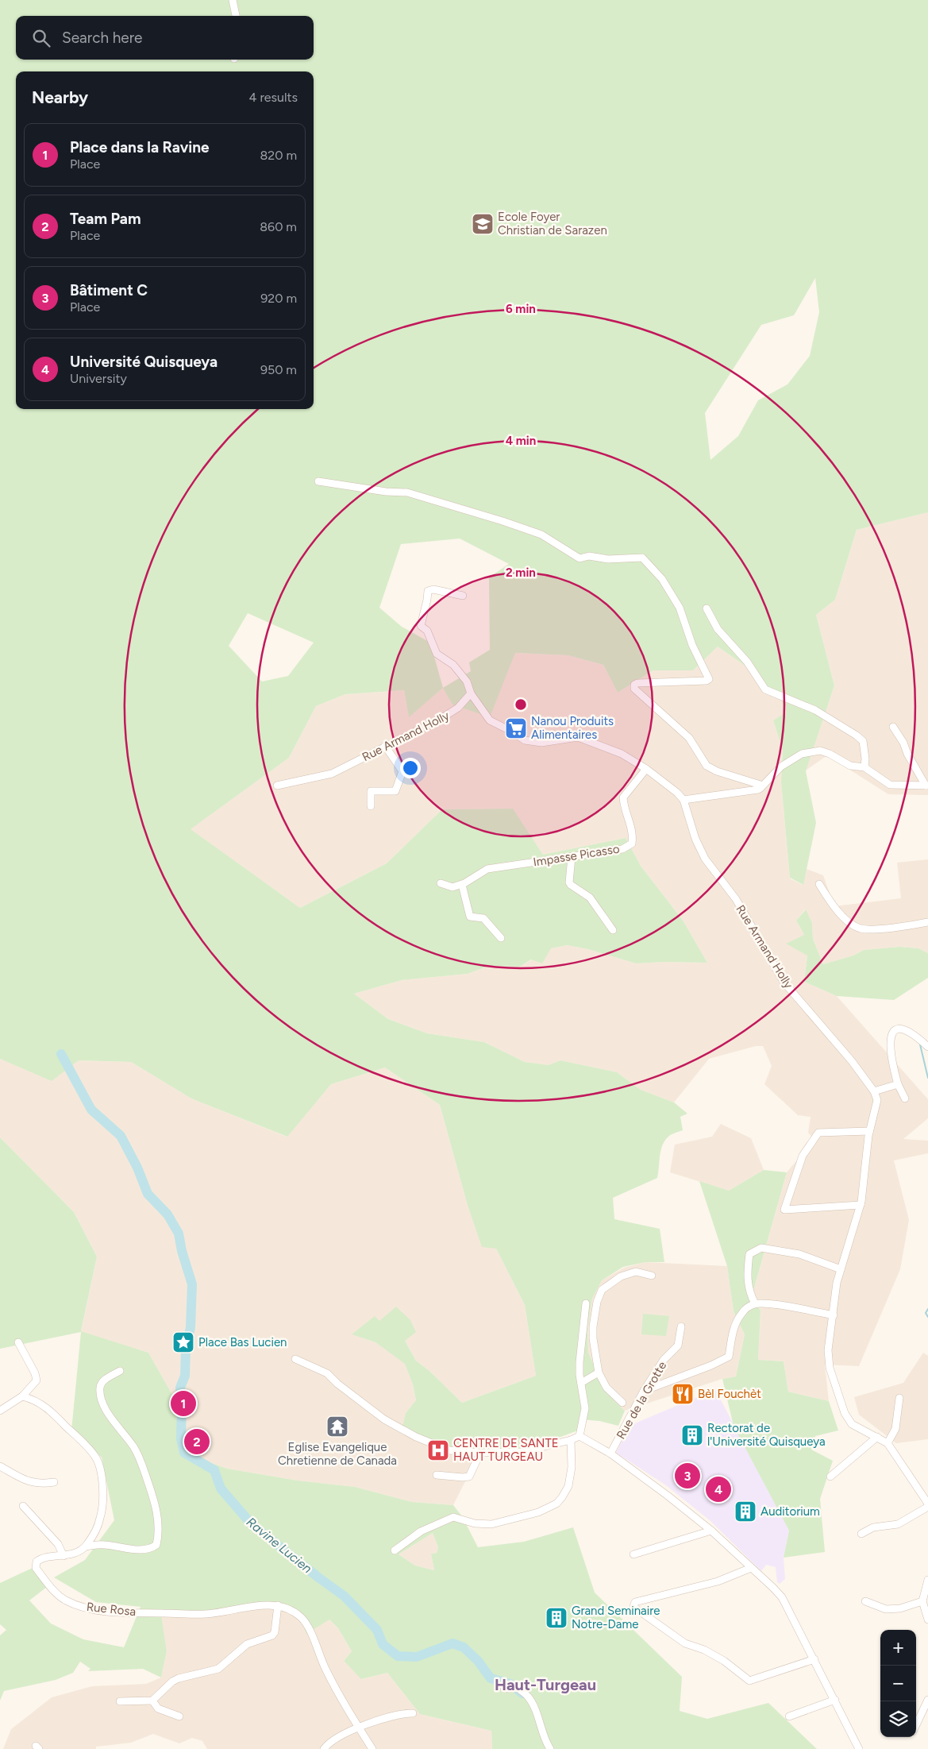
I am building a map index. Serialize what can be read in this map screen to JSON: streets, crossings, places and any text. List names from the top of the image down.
{
  "streets": {
    "street": [
      "Rue Armand Holly",
      "Impasse Picasso",
      "Rue de la Grotte",
      "Rue Rosa"
    ]
  },
  "districts": ["Haut-Turgeau"],
  "water": ["Ravine Lucien"],
  "places": {
    "school or university": ["Ecole Foyer Christian de Sarazen"],
    "supermarket": ["Nanou Produits Alimentaires"],
    "place": ["Place Bas Lucien"],
    "restaurant": ["Bèl Fouchèt"],
    "temple": ["Eglise Evangelique Chretienne de Canada"],
    "building": ["Rectorat de l'Université Quisqueya", "Auditorium", "Grand Seminaire Notre-Dame"],
    "hospital": ["CENTRE DE SANTE HAUT TURGEAU"]
  },
  "page": {
    "search": "Search here",
    "heading": ["Nearby", "4 results"],
    "list": [
      {
        "mark": "1",
        "name": "Place dans la Ravine",
        "note": "Place",
        "value": "820 m"
      },
      {
        "mark": "2",
        "name": "Team Pam",
        "note": "Place",
        "value": "860 m"
      },
      {
        "mark": "3",
        "name": "Bâtiment C",
        "note": "Place",
        "value": "920 m"
      },
      {
        "mark": "4",
        "name": "Université Quisqueya",
        "note": "University",
        "value": "950 m"
      }
    ],
    "pins": [
      "1",
      "2",
      "3",
      "4"
    ],
    "map_buttons": ["+", "−"]
  },
  "rings": ["6 min", "4 min", "2 min"]
}
